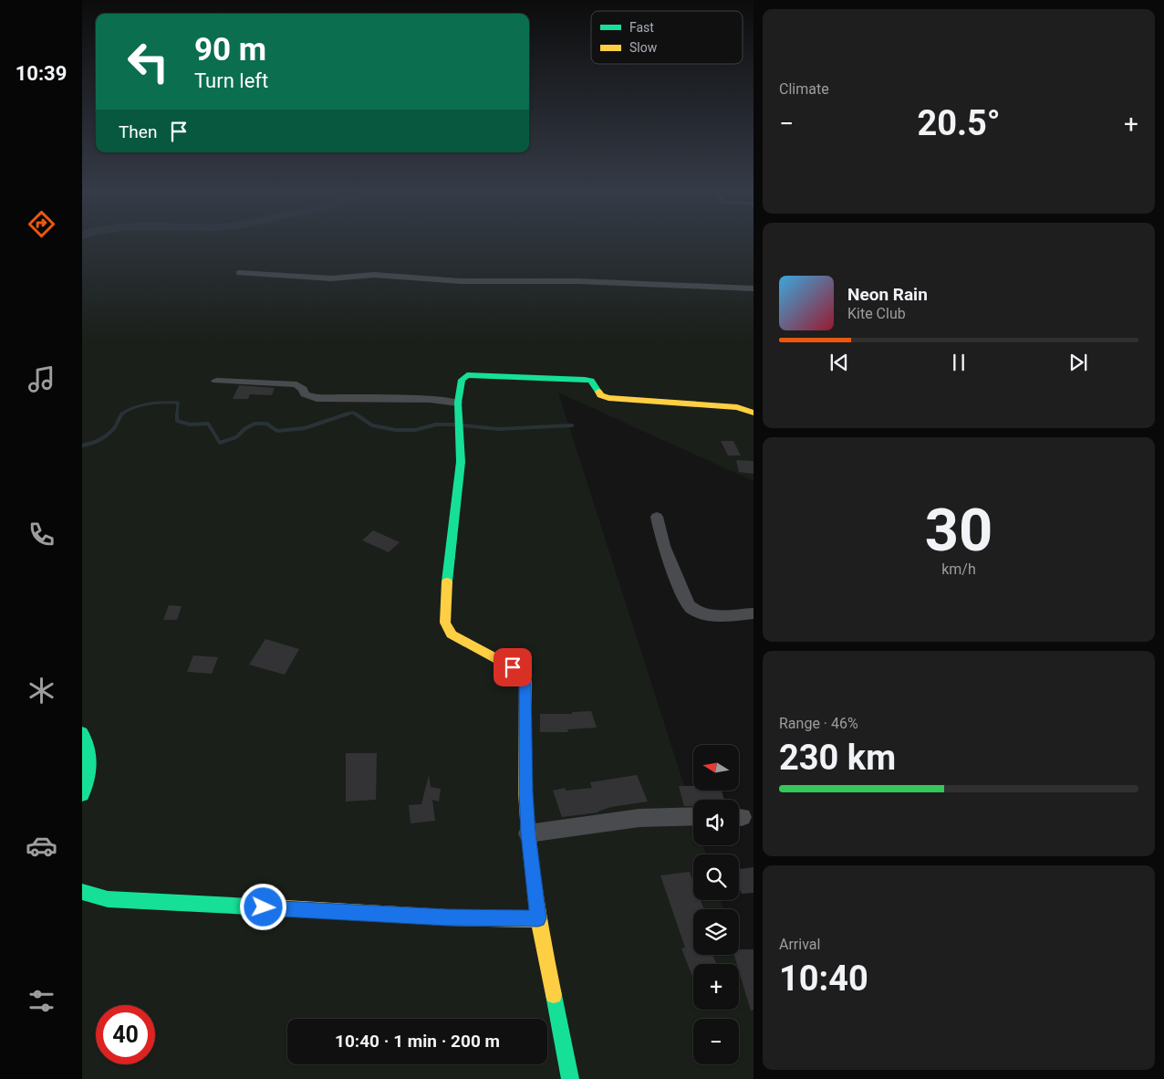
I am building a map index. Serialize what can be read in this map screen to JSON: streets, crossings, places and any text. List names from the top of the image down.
{
  "legend": ["Fast", "Slow"],
  "north": "left",
  "page": {
    "tabs": "10:39",
    "tile": [
      "Climate",
      ["30", "km/h"],
      ["Range · 46%", "230 km"],
      ["Arrival", "10:40"]
    ],
    "turn": ["90 m", "Turn left"],
    "heat": ["−", "20.5°", "+"],
    "then": "Then",
    "song": ["Neon Rain", "Kite Club"],
    "map_buttons": ["+", "−"],
    "limit": "40",
    "trip": "10:40 · 1 min · 200 m"
  }
}
